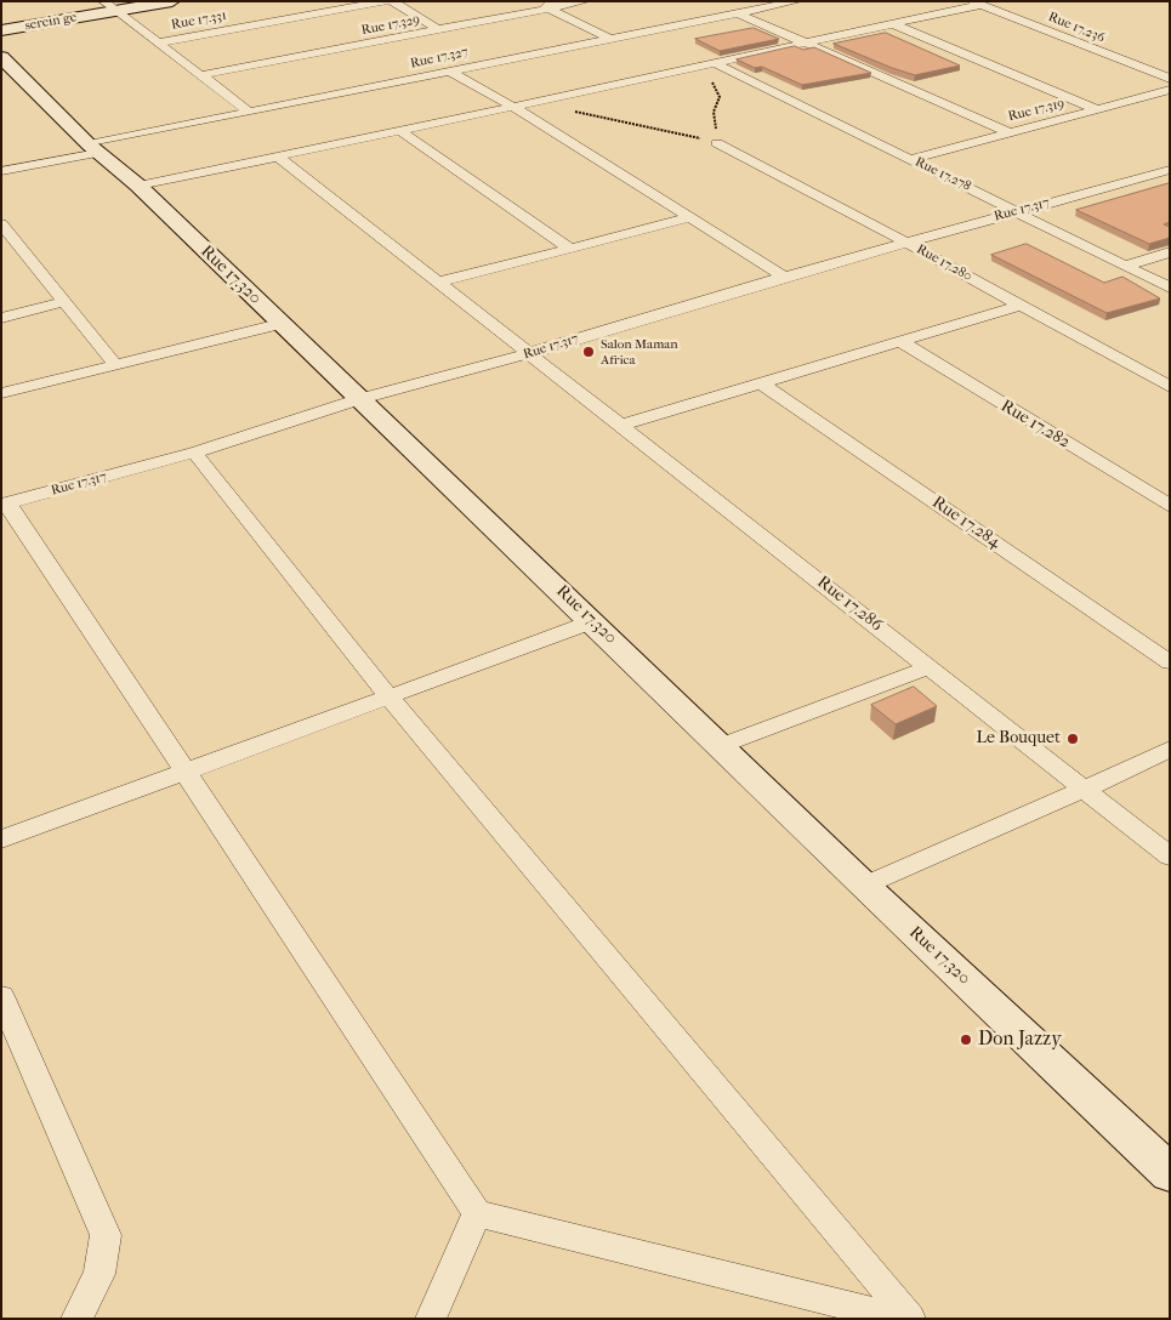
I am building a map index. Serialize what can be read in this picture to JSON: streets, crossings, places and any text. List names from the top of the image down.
{
  "streets": {
    "street": [
      "Rue 17.331",
      "serein ge",
      "Rue 17.329",
      "Rue 17.236",
      "Rue 17.327",
      "Rue 17.319",
      "Rue 17.278",
      "Rue 17.317",
      "Rue 17.280",
      "Rue 17.320",
      "Rue 17.282",
      "Rue 17.284",
      "Rue 17.286"
    ]
  },
  "crossings": [
    ["Rue 17.327", "Rue 17.320"],
    ["Rue 17.319", "Rue 17.278"],
    ["Rue 17.278", "Rue 17.317"],
    ["Rue 17.317", "Rue 17.280"],
    ["Rue 17.317", "Rue 17.320"],
    ["Rue 17.317", "Rue 17.286"]
  ],
  "places": ["Salon Maman Africa", "Le Bouquet", "Don Jazzy"]
}
